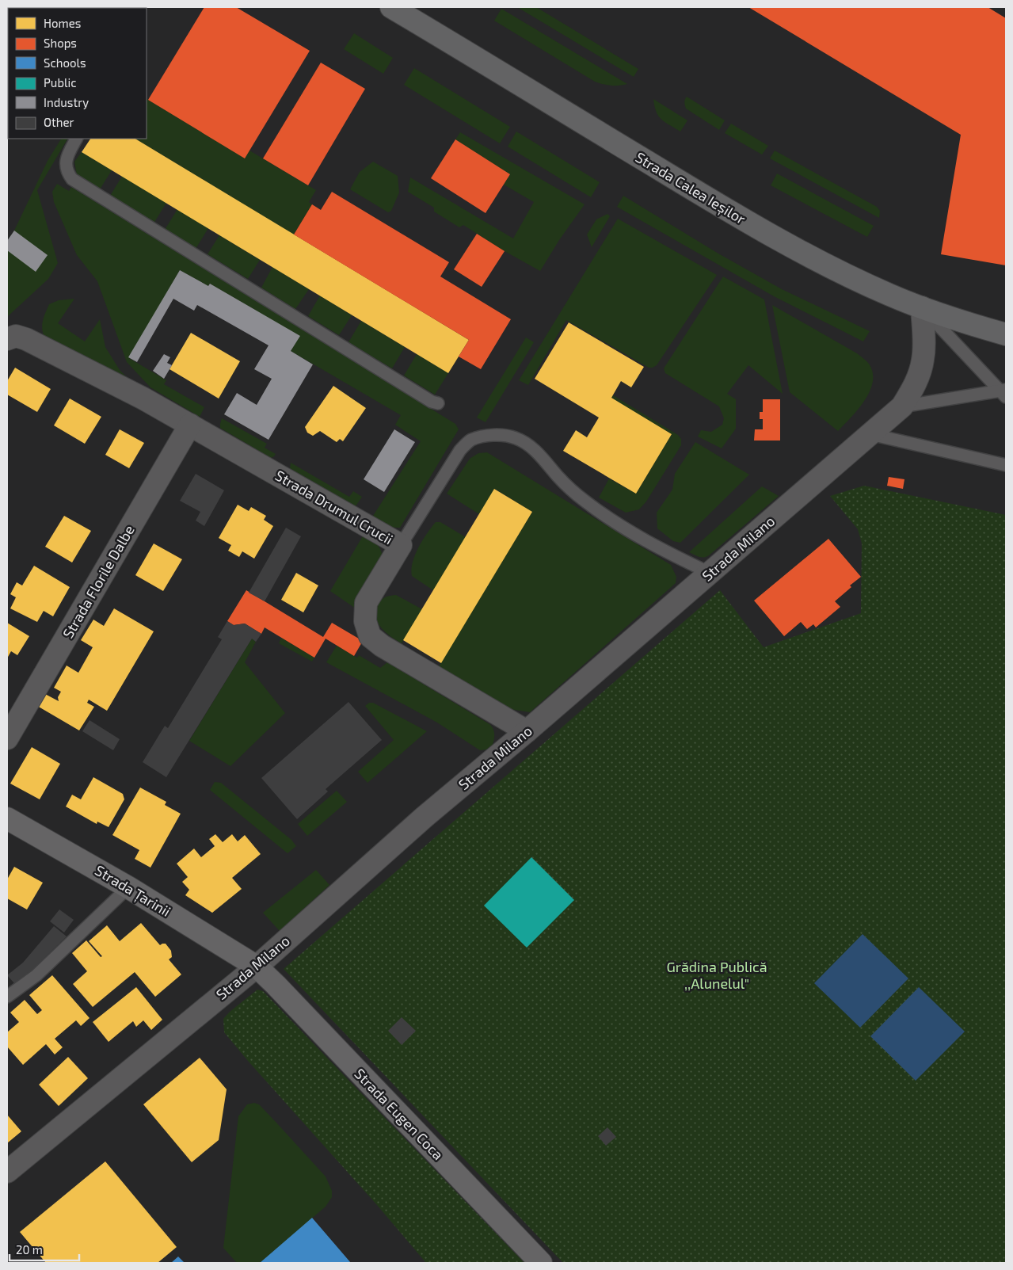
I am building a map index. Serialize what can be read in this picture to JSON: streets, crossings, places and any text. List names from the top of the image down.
{
  "streets": {
    "main road": ["Strada Calea Ieșilor"],
    "street": [
      "Strada Drumul Crucii",
      "Strada Milano",
      "Strada Florile Dalbe",
      "Strada Țarinii",
      "Strada Eugen Coca"
    ]
  },
  "crossings": [
    ["Strada Calea Ieșilor", "Strada Milano"],
    ["Strada Drumul Crucii", "Strada Milano"],
    ["Strada Drumul Crucii", "Strada Florile Dalbe"],
    ["Strada Milano", "Strada Țarinii"],
    ["Strada Milano", "Strada Eugen Coca"],
    ["Strada Țarinii", "Strada Eugen Coca"]
  ],
  "parks": ["Grădina Publică ,,Alunelul\""],
  "legend": [
    "Homes",
    "Shops",
    "Schools",
    "Public",
    "Industry",
    "Other"
  ],
  "scale_bar": "20 m"
}
